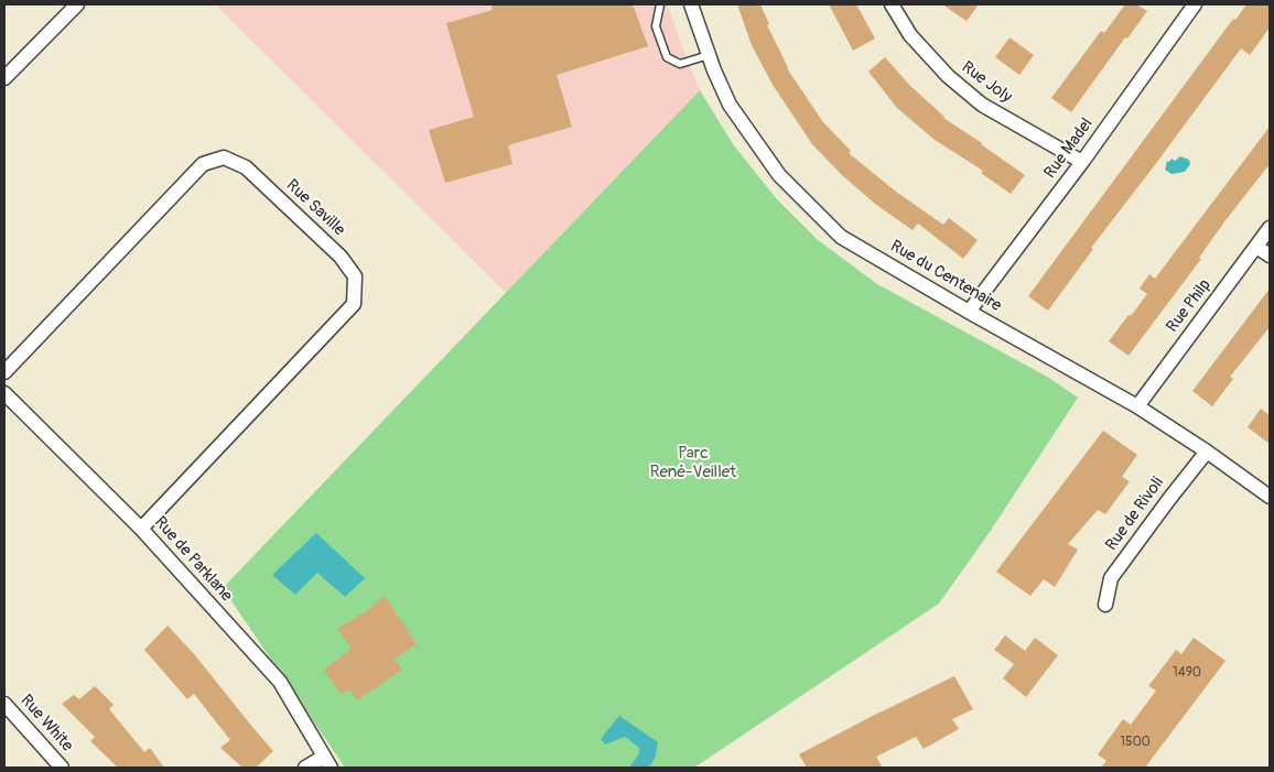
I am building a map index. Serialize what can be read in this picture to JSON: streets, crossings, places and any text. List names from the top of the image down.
{
  "streets": {
    "street": [
      "Rue Joly",
      "Rue Madel",
      "Rue Saville",
      "Rue du Centenaire",
      "Rue Philp",
      "Rue de Rivoli",
      "Rue de Parklane",
      "Rue White"
    ]
  },
  "crossings": [
    ["Rue Joly", "Rue Madel"],
    ["Rue Madel", "Rue du Centenaire"],
    ["Rue Saville", "Rue de Parklane"],
    ["Rue du Centenaire", "Rue Philp"],
    ["Rue du Centenaire", "Rue de Rivoli"]
  ],
  "parks": ["Parc René-Veillet"],
  "house_numbers": ["1490", "1500"]
}
